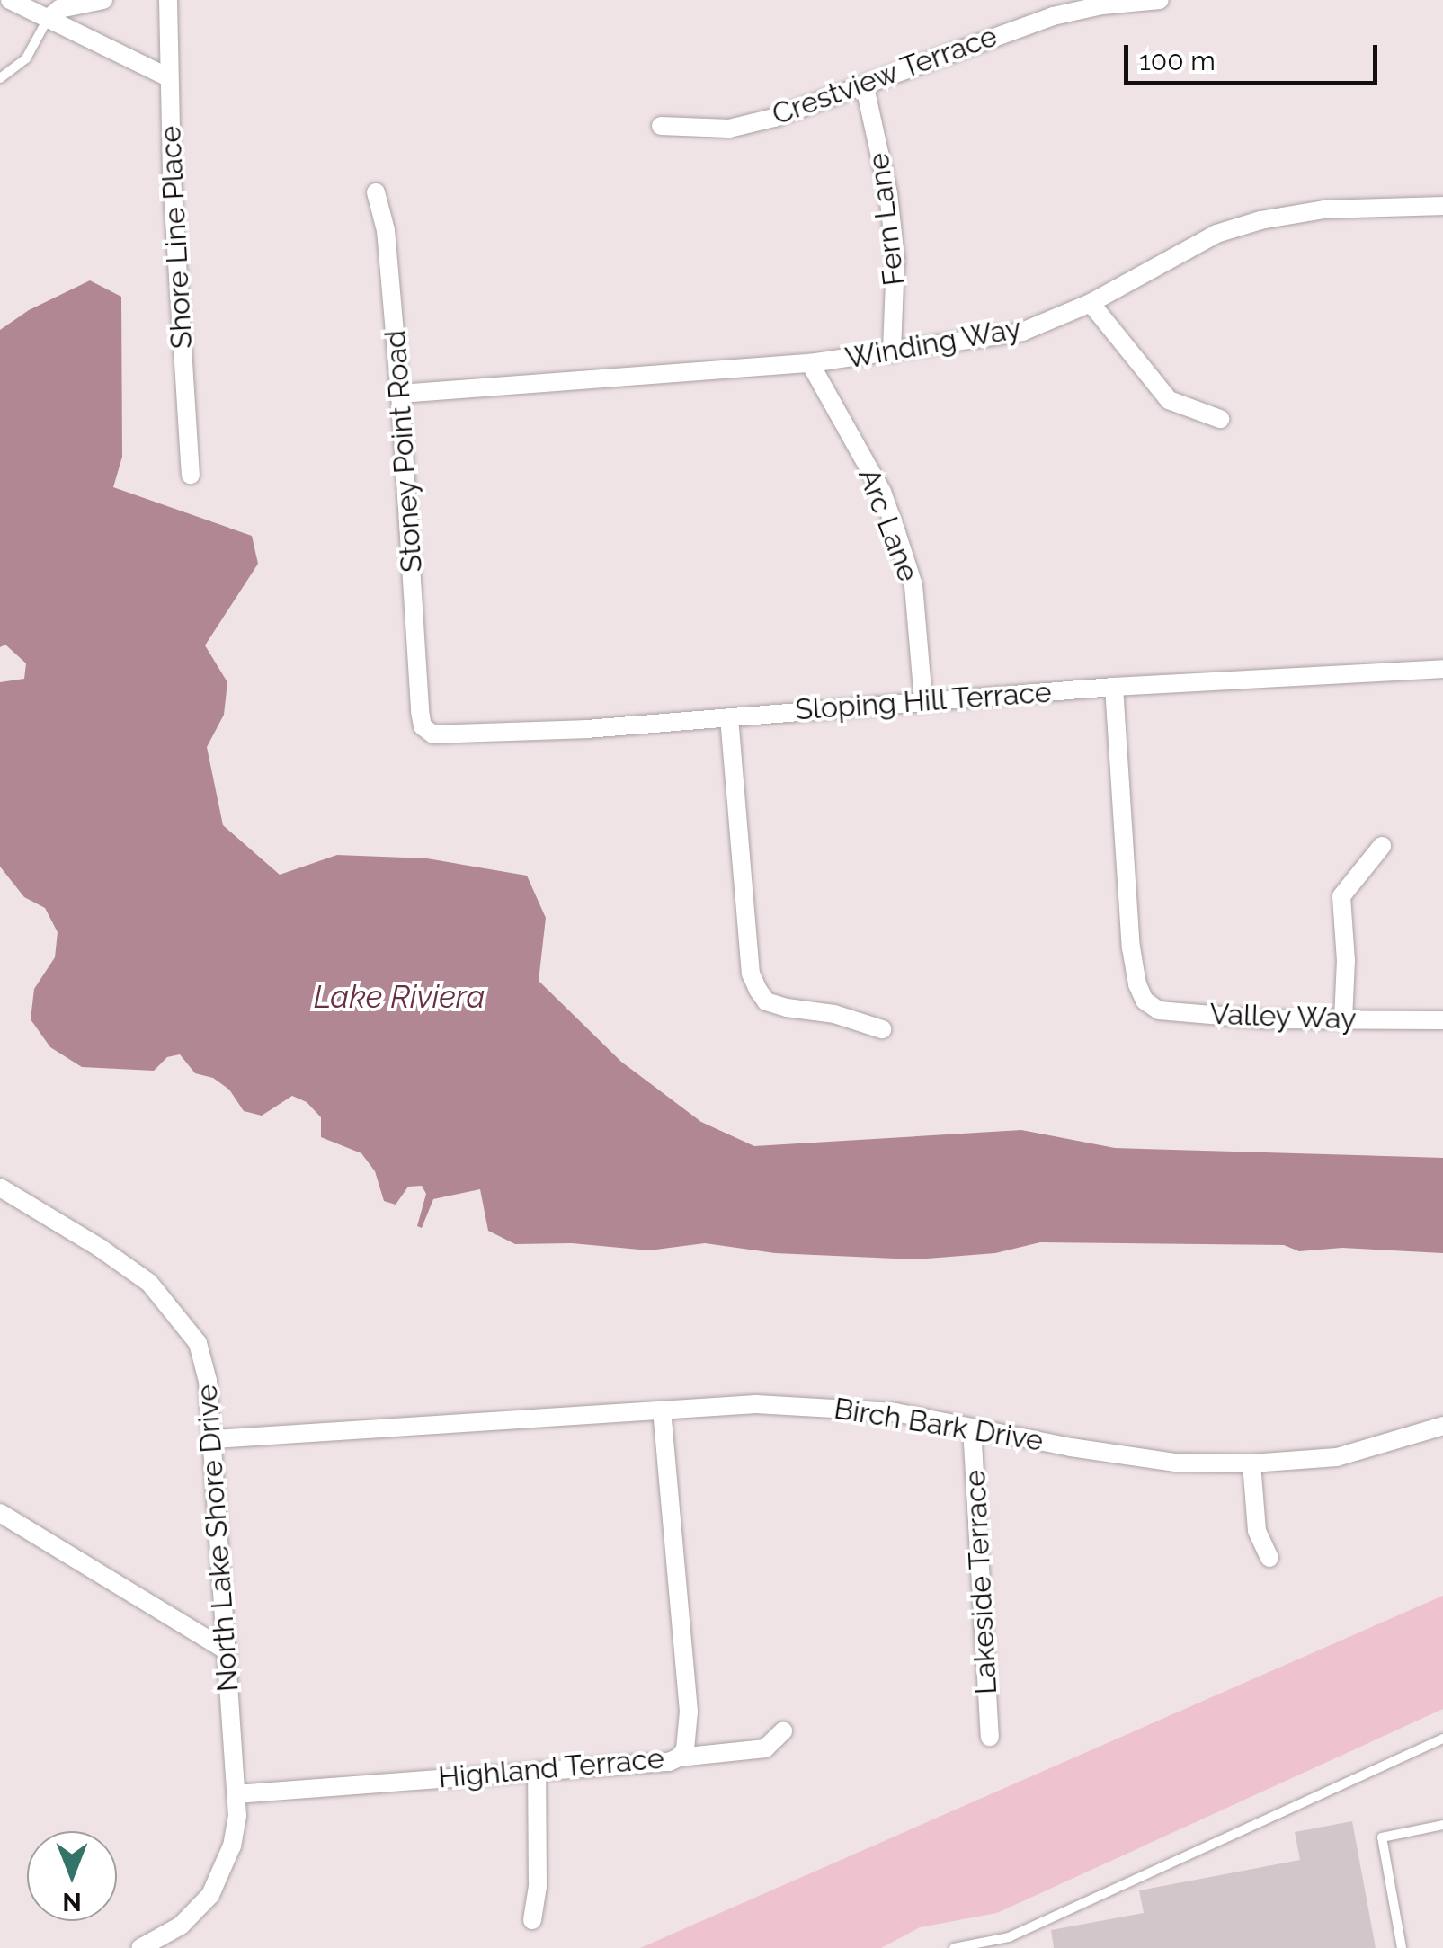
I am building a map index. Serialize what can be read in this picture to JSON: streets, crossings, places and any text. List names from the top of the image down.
{
  "streets": {
    "street": [
      "Crestview Terrace",
      "Fern Lane",
      "Shore Line Place",
      "Winding Way",
      "Stoney Point Road",
      "Arc Lane",
      "Sloping Hill Terrace",
      "Valley Way",
      "Birch Bark Drive",
      "North Lake Shore Drive",
      "Lakeside Terrace",
      "Highland Terrace"
    ]
  },
  "crossings": [
    ["Crestview Terrace", "Fern Lane"],
    ["Fern Lane", "Winding Way"],
    ["Winding Way", "Stoney Point Road"],
    ["Winding Way", "Arc Lane"],
    ["Stoney Point Road", "Sloping Hill Terrace"],
    ["Arc Lane", "Sloping Hill Terrace"],
    ["Sloping Hill Terrace", "Valley Way"],
    ["Birch Bark Drive", "North Lake Shore Drive"],
    ["Birch Bark Drive", "Lakeside Terrace"],
    ["Birch Bark Drive", "Highland Terrace"],
    ["North Lake Shore Drive", "Highland Terrace"]
  ],
  "water": ["Lake Riviera"],
  "scale_bar": "100 m",
  "north": "bottom"
}
